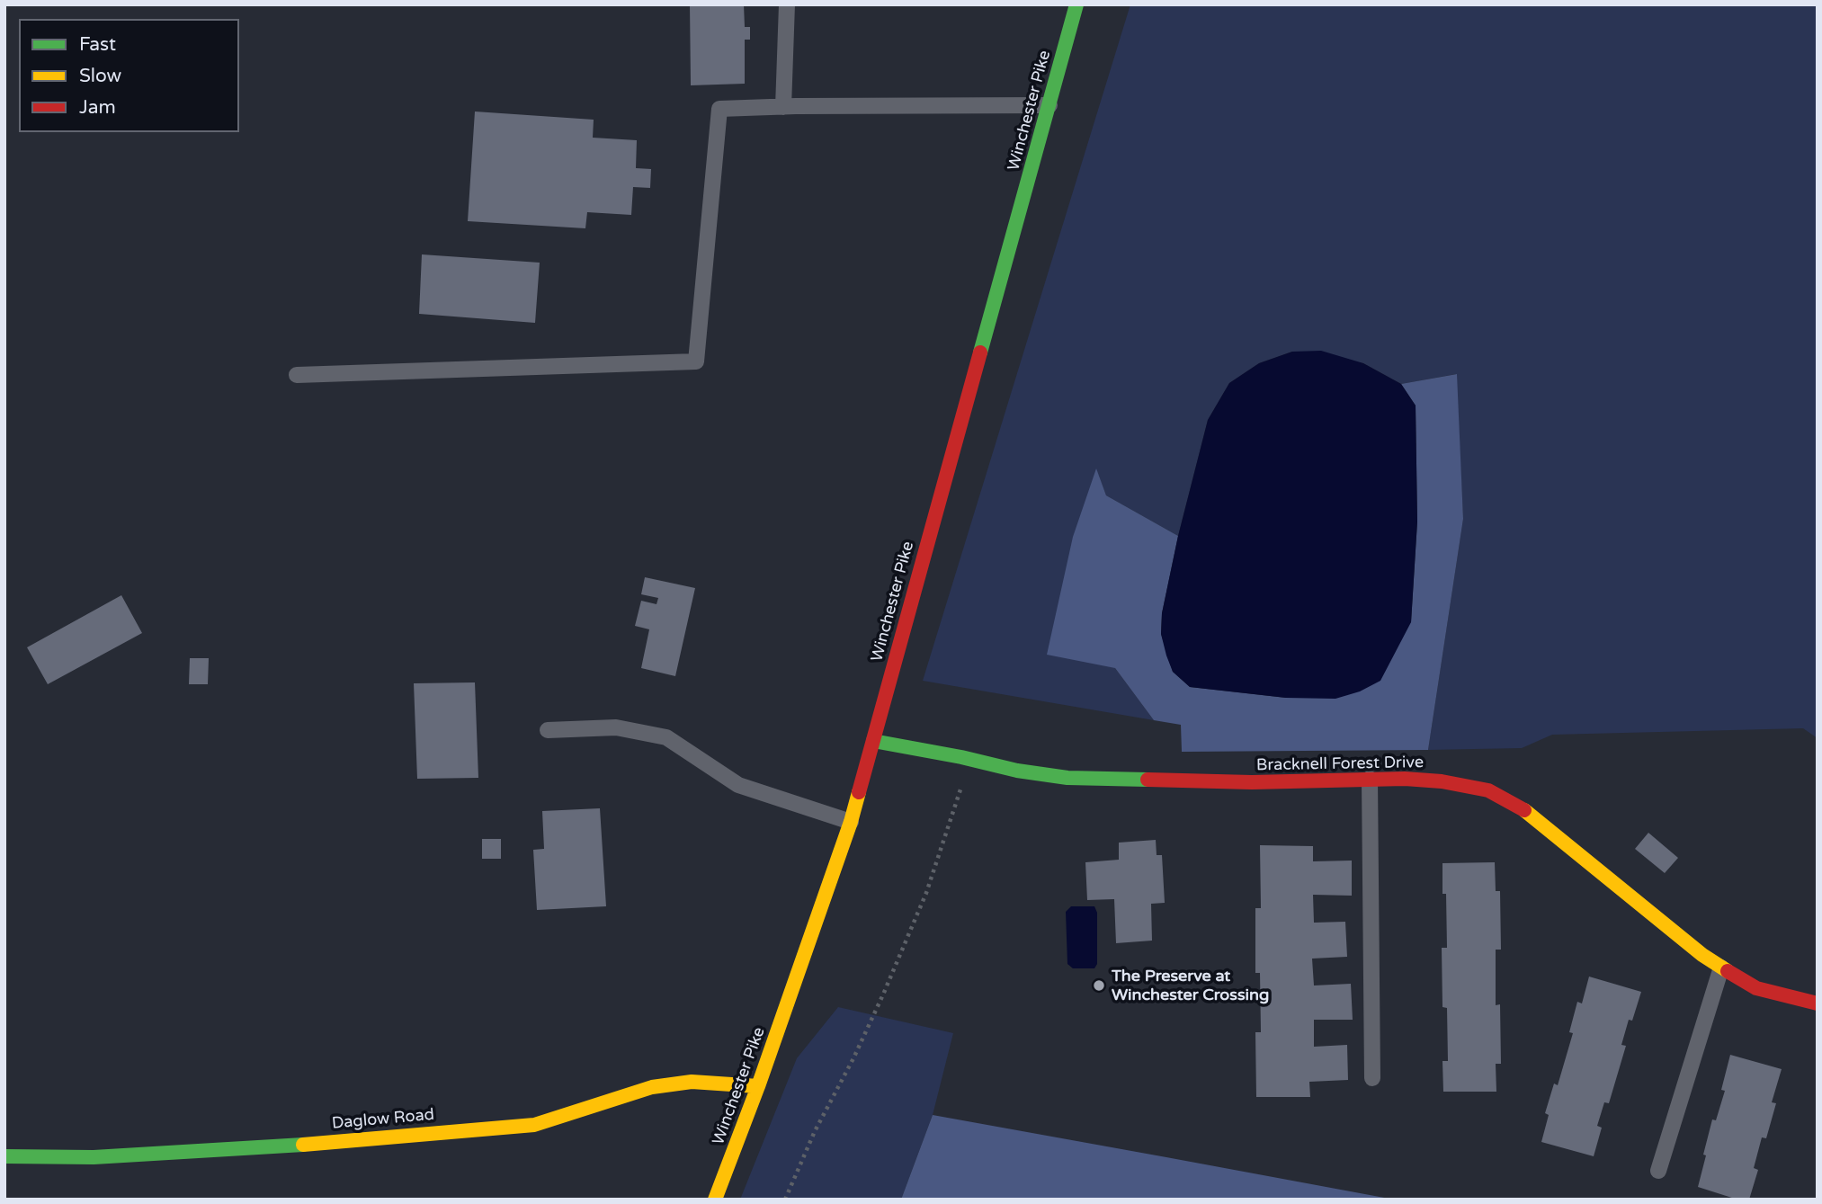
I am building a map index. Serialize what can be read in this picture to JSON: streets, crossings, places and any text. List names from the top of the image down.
{
  "streets": {
    "street": ["Winchester Pike", "Bracknell Forest Drive", "Daglow Road"]
  },
  "crossings": [
    ["Winchester Pike", "Bracknell Forest Drive"],
    ["Winchester Pike", "Daglow Road"]
  ],
  "places": ["The Preserve at Winchester Crossing"],
  "legend": ["Fast", "Slow", "Jam"]
}
